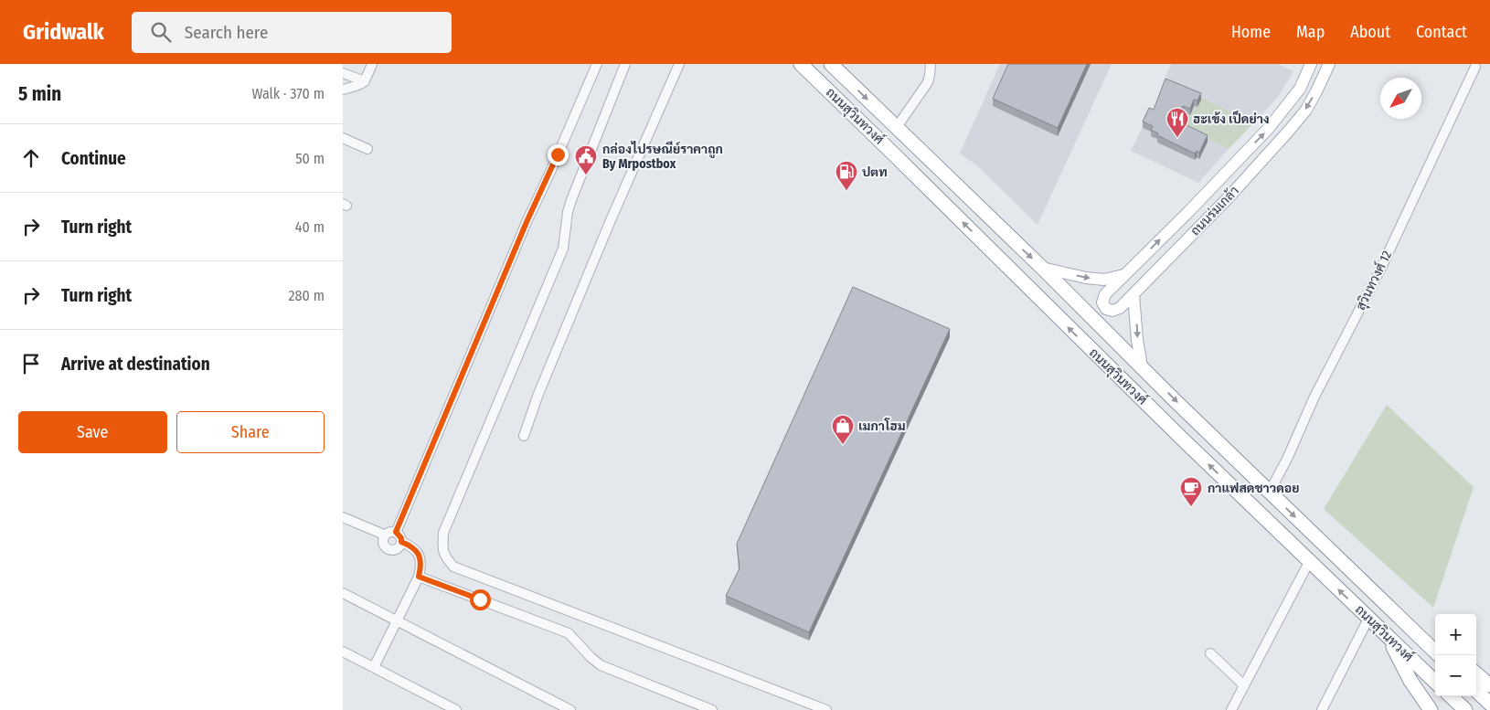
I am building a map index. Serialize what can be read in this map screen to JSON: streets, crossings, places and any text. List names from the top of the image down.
{
  "streets": {
    "highway": ["ถนนสุวินทวงศ์"],
    "main road": ["ถนนร่มเกล้า"],
    "street": ["สุวินทวงศ์ 12"]
  },
  "crossings": [
    ["ถนนสุวินทวงศ์", "สุวินทวงศ์ 12"]
  ],
  "places": {
    "restaurant": ["ฮะเข้ง เป็ดย่าง"],
    "public building": ["กล่องไปรษณีย์ราคาถูก By Mrpostbox"],
    "fuel station": ["ปตท"],
    "shop": ["เมกาโฮม"],
    "cafe": ["กาแฟสดชาวดอย"]
  },
  "north": "bottom left",
  "page": {
    "header": "Gridwalk",
    "search": "Search here",
    "nav": [
      "Home",
      "Map",
      "About",
      "Contact"
    ],
    "heading": ["5 min", "Walk · 370 m"],
    "list": [
      ["Continue", "50 m"],
      ["Turn right", "40 m"],
      ["Turn right", "280 m"],
      "Arrive at destination"
    ],
    "buttons": ["Save", "Share"],
    "map_buttons": ["+", "−"]
  }
}
